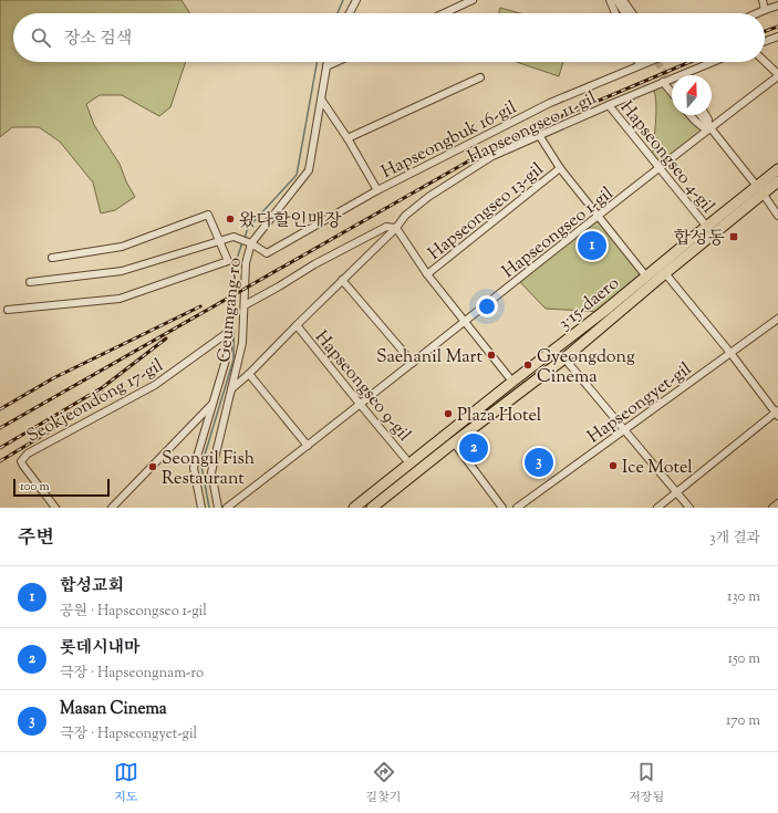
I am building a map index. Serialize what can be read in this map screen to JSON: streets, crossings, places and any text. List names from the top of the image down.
{
  "streets": {
    "main road": ["3·15-daero"],
    "street": [
      "Hapseongseo 11-gil",
      "Hapseongbuk 16-gil",
      "Hapseongseo 4-gil",
      "Hapseongseo 13-gil",
      "Hapseongseo 1-gil",
      "Geumgang-ro",
      "Hapseongseo 9-gil",
      "Seokjeondong 17-gil",
      "Hapseongyet-gil"
    ]
  },
  "crossings": [
    ["Hapseongseo 11-gil", "Hapseongseo 4-gil"],
    ["Hapseongseo 11-gil", "Geumgang-ro"],
    ["Hapseongseo 11-gil", "Hapseongseo 9-gil"],
    ["Hapseongbuk 16-gil", "Geumgang-ro"],
    ["Hapseongseo 4-gil", "Hapseongseo 1-gil"],
    ["Hapseongseo 4-gil", "3·15-daero"],
    ["Hapseongseo 1-gil", "Hapseongseo 9-gil"],
    ["3·15-daero", "Hapseongseo 9-gil"]
  ],
  "places": {
    "other": [
      "왔다할인매장",
      "Saehanil Mart",
      "Gyeongdong Cinema",
      "Plaza Hotel",
      "Ice Motel",
      "Seongil Fish Restaurant"
    ],
    "transit": ["합성동"]
  },
  "scale_bar": "100 m",
  "north": "top",
  "page": {
    "search": "장소 검색",
    "pins": ["1", "2", "3"],
    "scale": "100 m",
    "heading": ["주변", "3개 결과"],
    "list": [
      {
        "mark": "1",
        "name": "합성교회",
        "note": "공원 · Hapseongseo 1-gil",
        "value": "130 m"
      },
      {
        "mark": "2",
        "name": "롯데시내마",
        "note": "극장 · Hapseongnam-ro",
        "value": "150 m"
      },
      {
        "mark": "3",
        "name": "Masan Cinema",
        "note": "극장 · Hapseongyet-gil",
        "value": "170 m"
      }
    ],
    "nav": ["지도", "길찾기", "저장됨"]
  }
}
